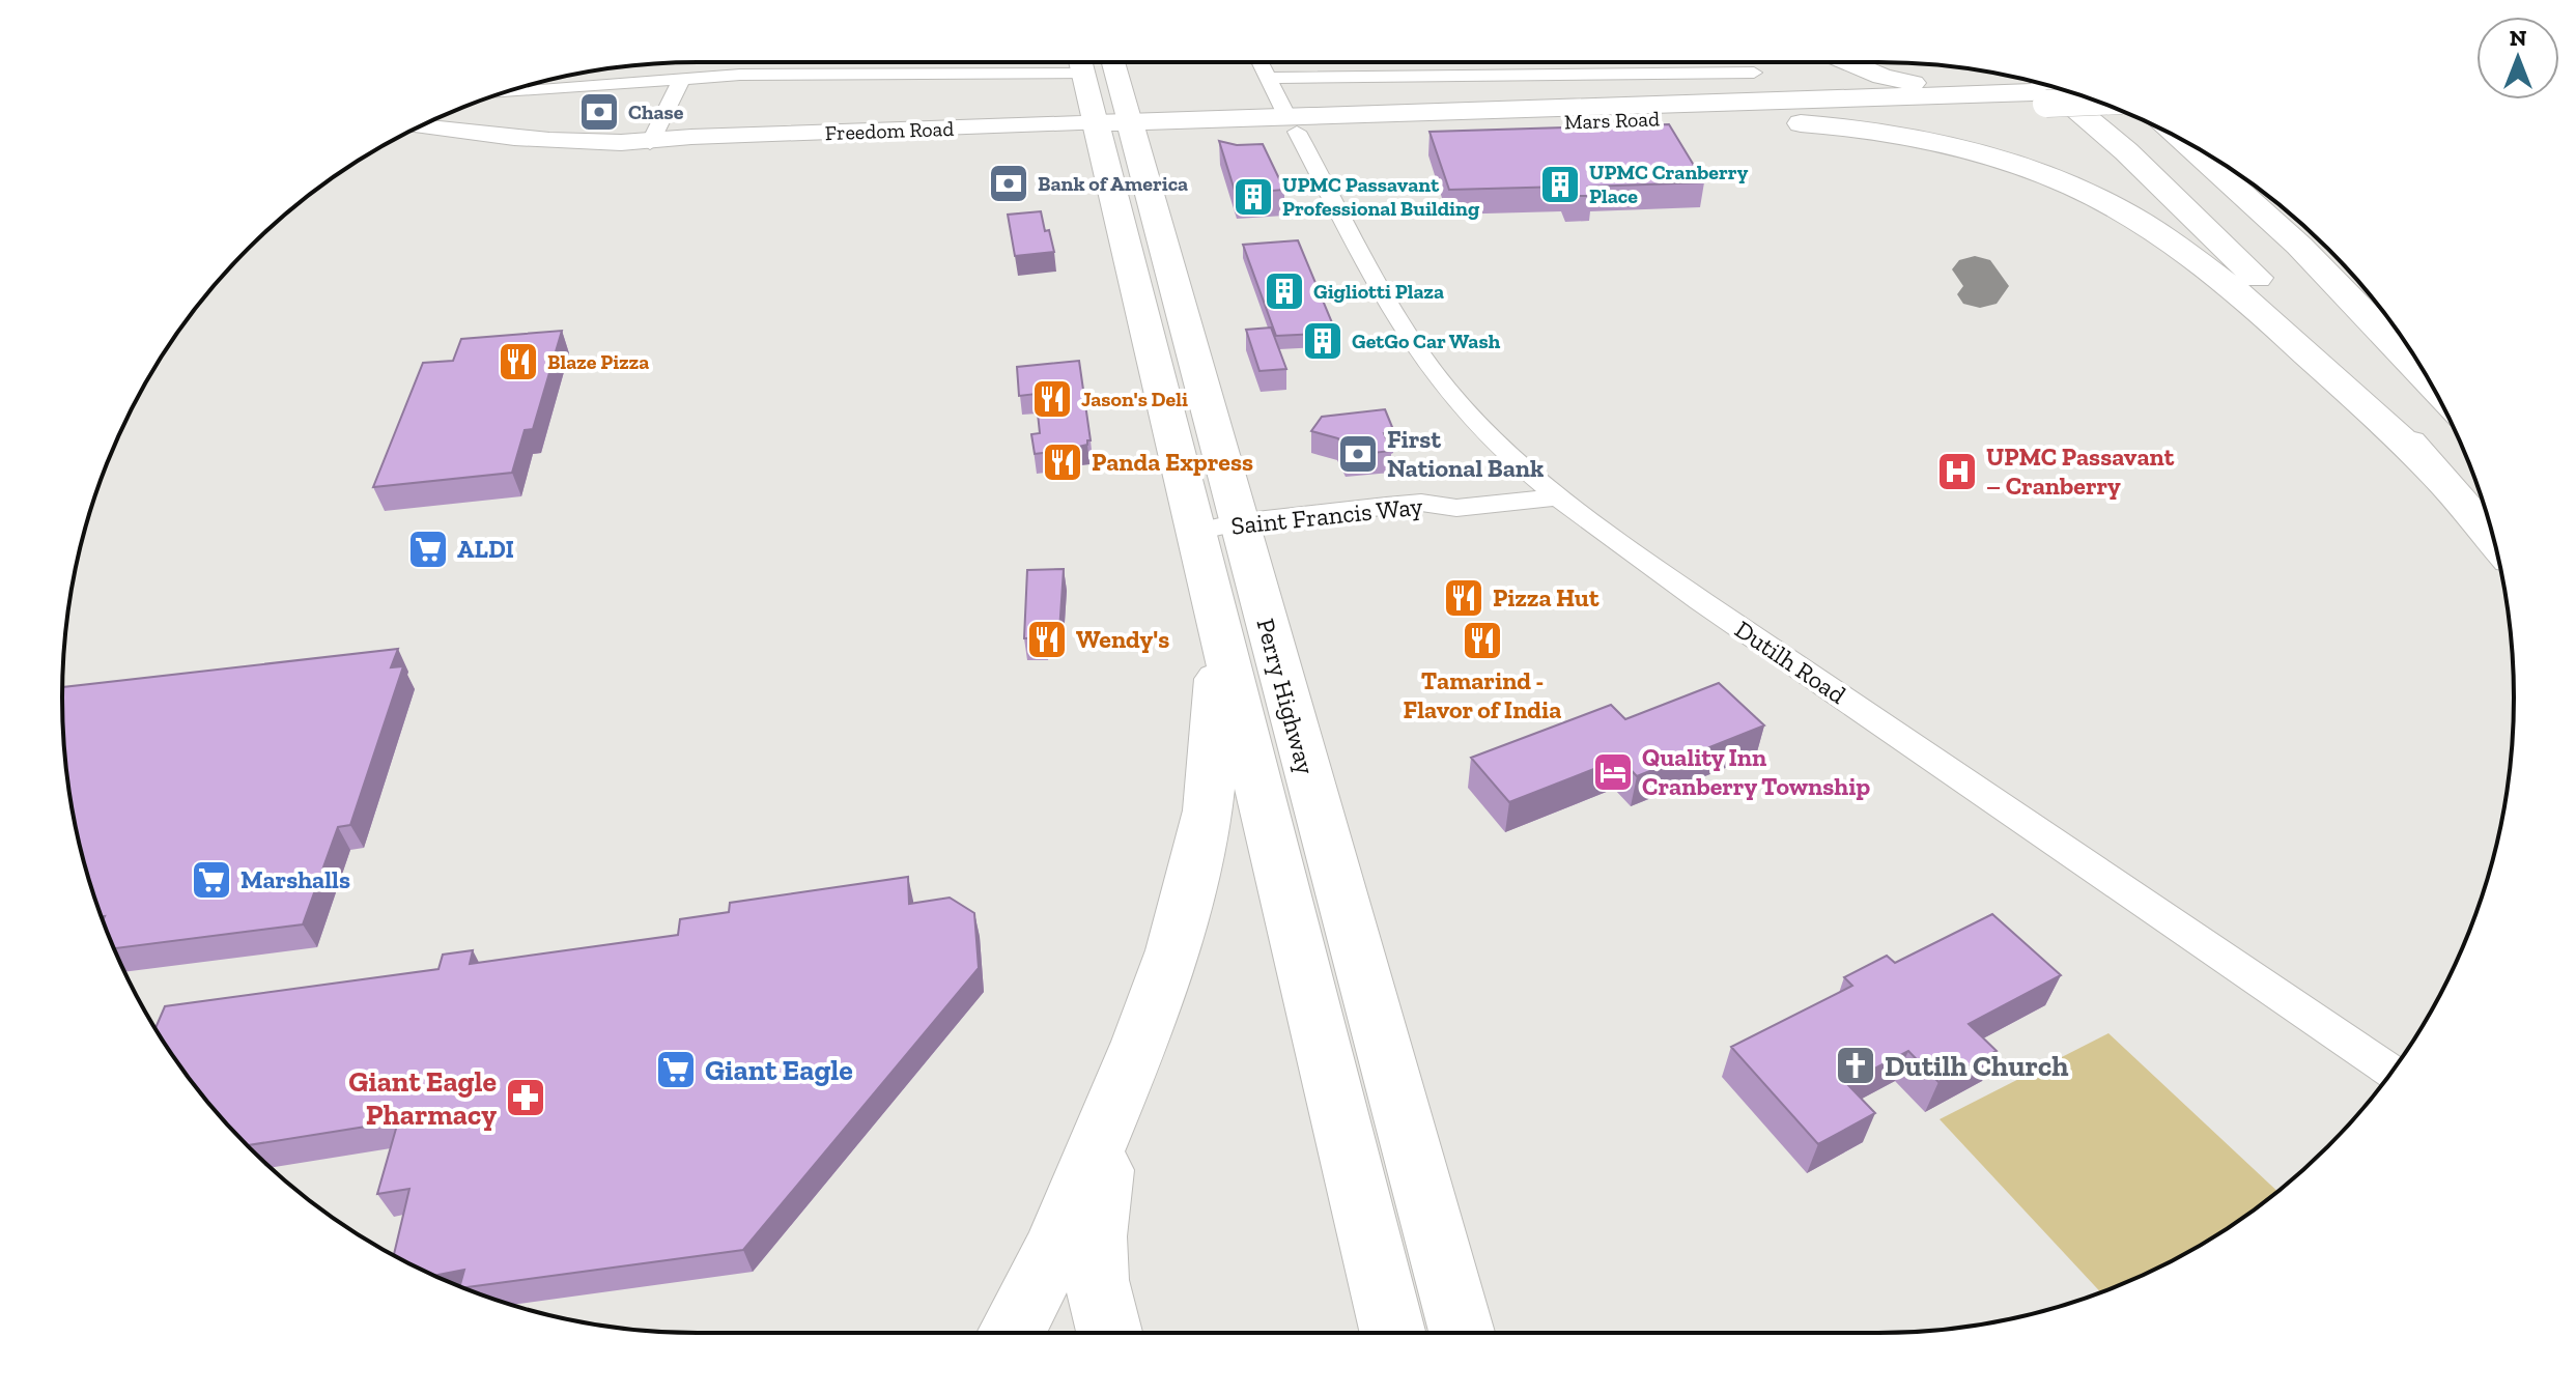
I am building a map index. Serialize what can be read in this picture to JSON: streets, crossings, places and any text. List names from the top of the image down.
{
  "streets": {
    "highway": ["Mars Road", "Perry Highway"],
    "main road": ["Freedom Road"],
    "street": ["Saint Francis Way", "Dutilh Road"]
  },
  "crossings": [
    ["Mars Road", "Freedom Road"],
    ["Mars Road", "Dutilh Road"],
    ["Mars Road", "Perry Highway"],
    ["Freedom Road", "Perry Highway"],
    ["Saint Francis Way", "Dutilh Road"],
    ["Saint Francis Way", "Perry Highway"]
  ],
  "places": {
    "bank": ["Chase", "Bank of America", "First National Bank"],
    "building": [
      "UPMC Cranberry Place",
      "UPMC Passavant Professional Building",
      "Gigliotti Plaza",
      "GetGo Car Wash"
    ],
    "restaurant": [
      "Blaze Pizza",
      "Jason's Deli",
      "Panda Express",
      "Pizza Hut",
      "Wendy's",
      "Tamarind - Flavor of India"
    ],
    "hospital": ["UPMC Passavant – Cranberry"],
    "supermarket": ["ALDI", "Marshalls", "Giant Eagle"],
    "hotel": ["Quality Inn Cranberry Township"],
    "church": ["Dutilh Church"],
    "pharmacy": ["Giant Eagle Pharmacy"]
  },
  "north": "top"
}
